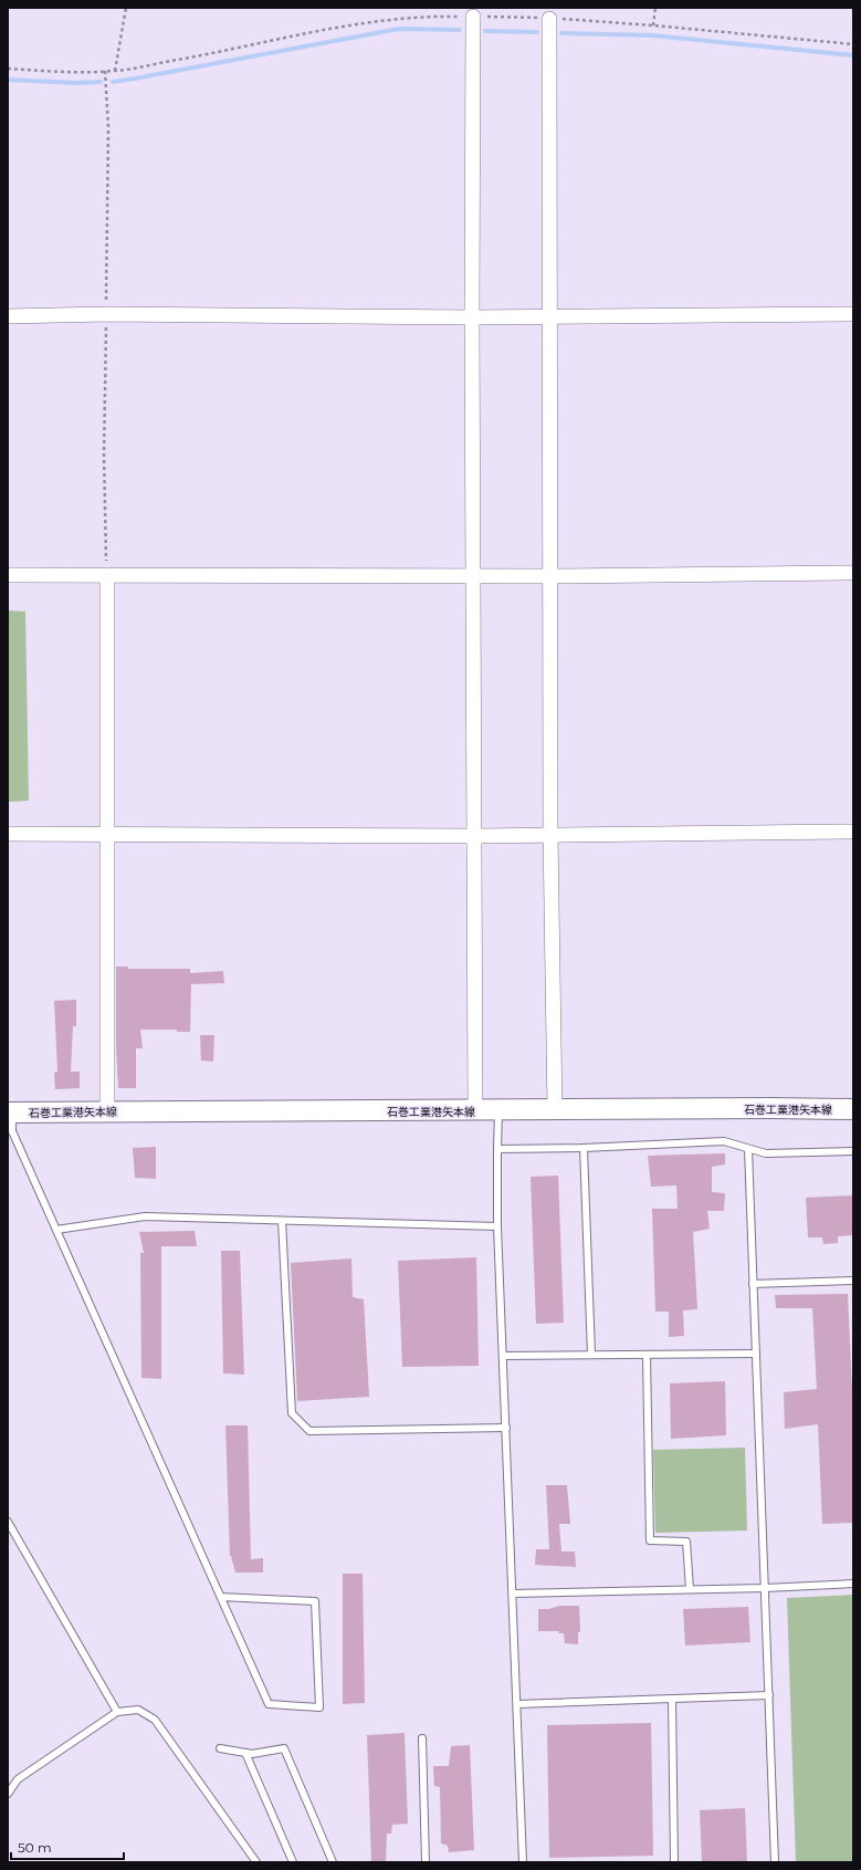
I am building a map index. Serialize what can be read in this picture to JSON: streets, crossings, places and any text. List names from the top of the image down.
{
  "streets": {
    "main road": ["石巻工業港矢本線"]
  },
  "scale_bar": "50 m"
}
